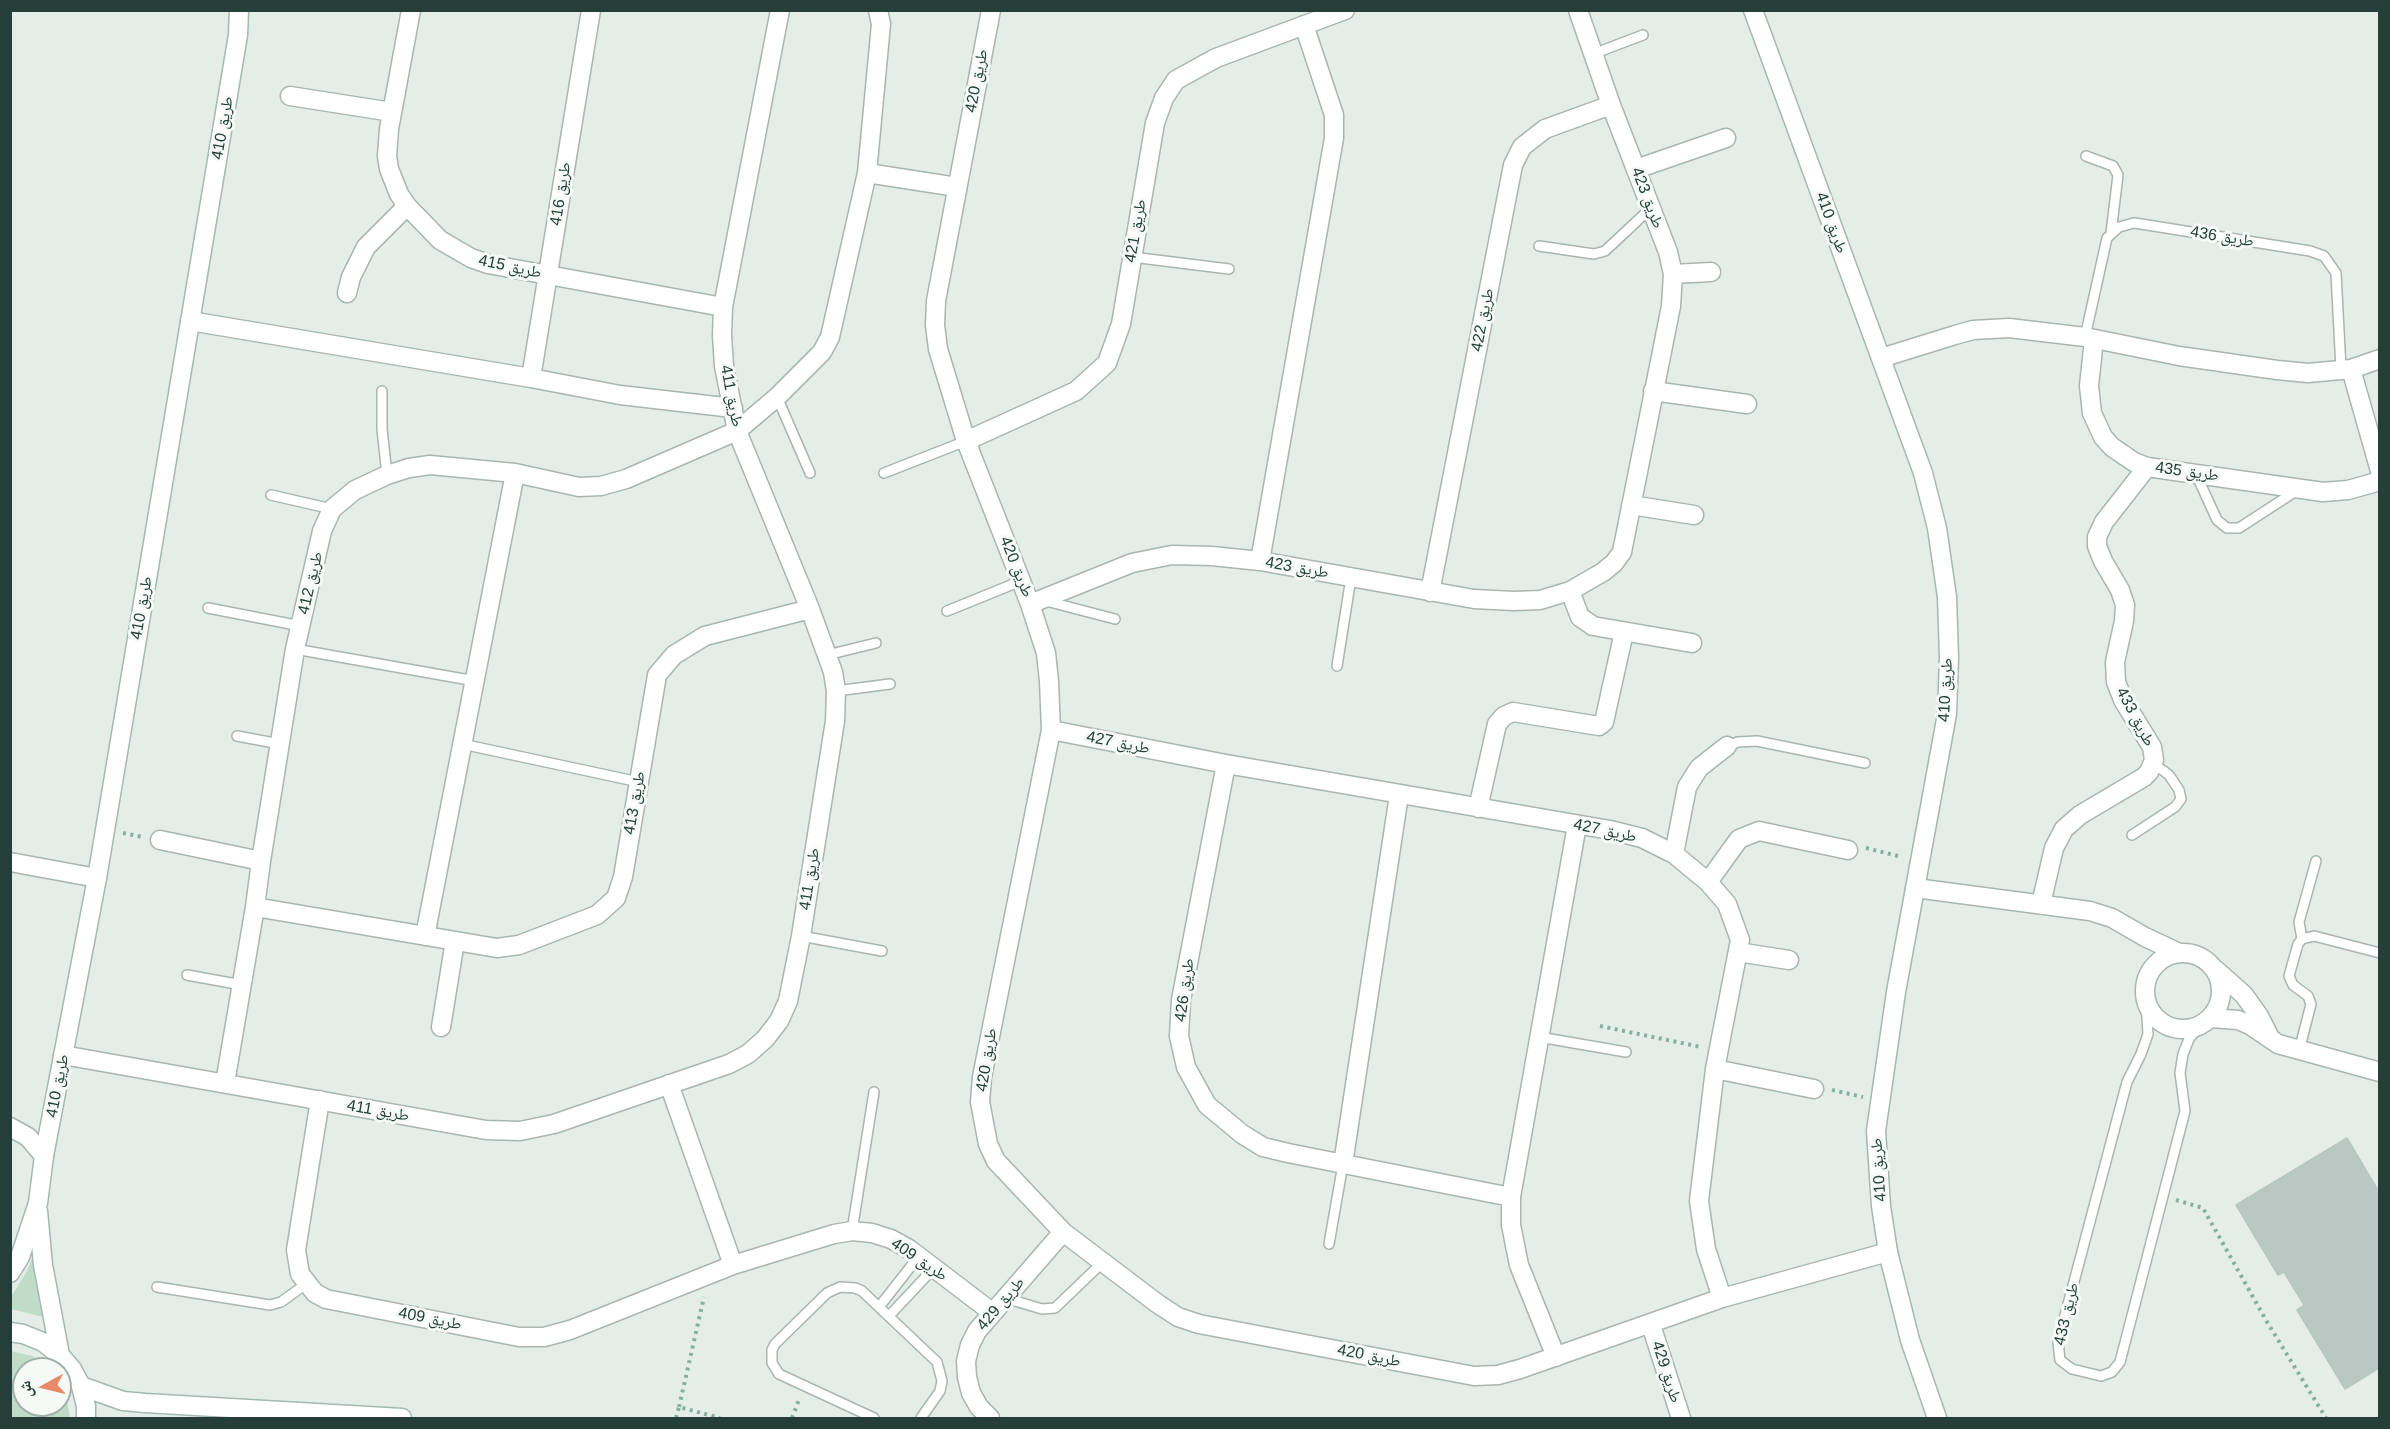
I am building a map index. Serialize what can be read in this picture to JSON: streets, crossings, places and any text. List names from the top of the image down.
{
  "streets": {
    "street": [
      "طريق 420",
      "طريق 410",
      "طريق 416",
      "طريق 423",
      "طريق 421",
      "طريق 415",
      "طريق 422",
      "طريق 411",
      "طريق 435",
      "طريق 412",
      "طريق 433",
      "طريق 427",
      "طريق 413",
      "طريق 426",
      "طريق 409",
      "طريق 429"
    ],
    "lane": ["طريق 436"]
  },
  "crossings": [
    ["طريق 420", "طريق 410"],
    ["طريق 420", "طريق 423"],
    ["طريق 420", "طريق 421"],
    ["طريق 420", "طريق 427"],
    ["طريق 420", "طريق 429"],
    ["طريق 410", "طريق 411"],
    ["طريق 416", "طريق 415"],
    ["طريق 423", "طريق 422"],
    ["طريق 415", "طريق 411"],
    ["طريق 411", "طريق 412"],
    ["طريق 411", "طريق 413"],
    ["طريق 435", "طريق 433"],
    ["طريق 412", "طريق 413"],
    ["طريق 427", "طريق 426"],
    ["طريق 409", "طريق 429"]
  ],
  "north": "left"
}
